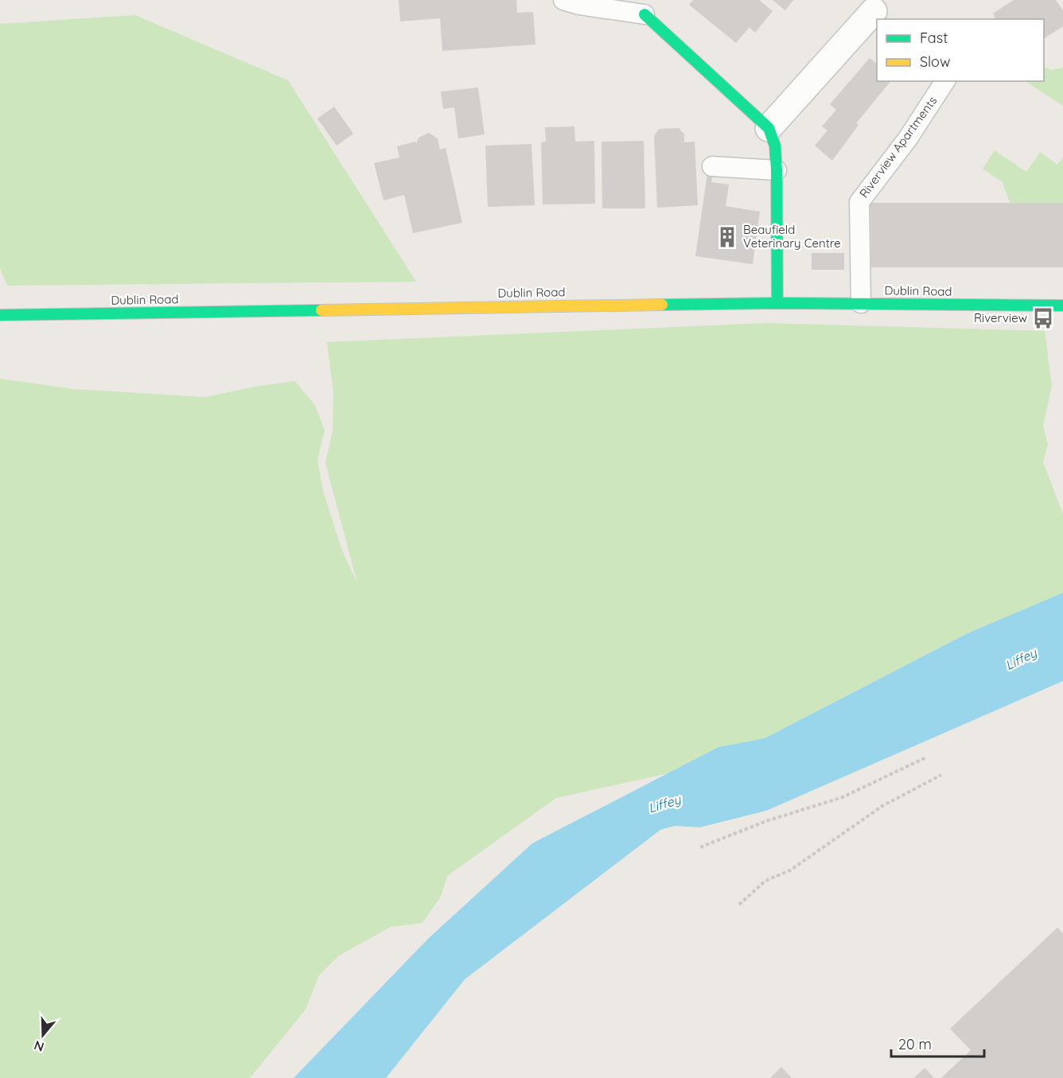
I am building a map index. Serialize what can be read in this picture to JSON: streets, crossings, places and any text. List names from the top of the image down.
{
  "streets": {
    "main road": ["Dublin Road"],
    "lane": ["Riverview Apartments"]
  },
  "crossings": [
    ["Riverview Apartments", "Dublin Road"]
  ],
  "water": ["Liffey"],
  "places": {
    "building": ["Beaufield Veterinary Centre"],
    "bus stop": ["Riverview"]
  },
  "legend": ["Fast", "Slow"],
  "scale_bar": "20 m",
  "north": "bottom"
}
